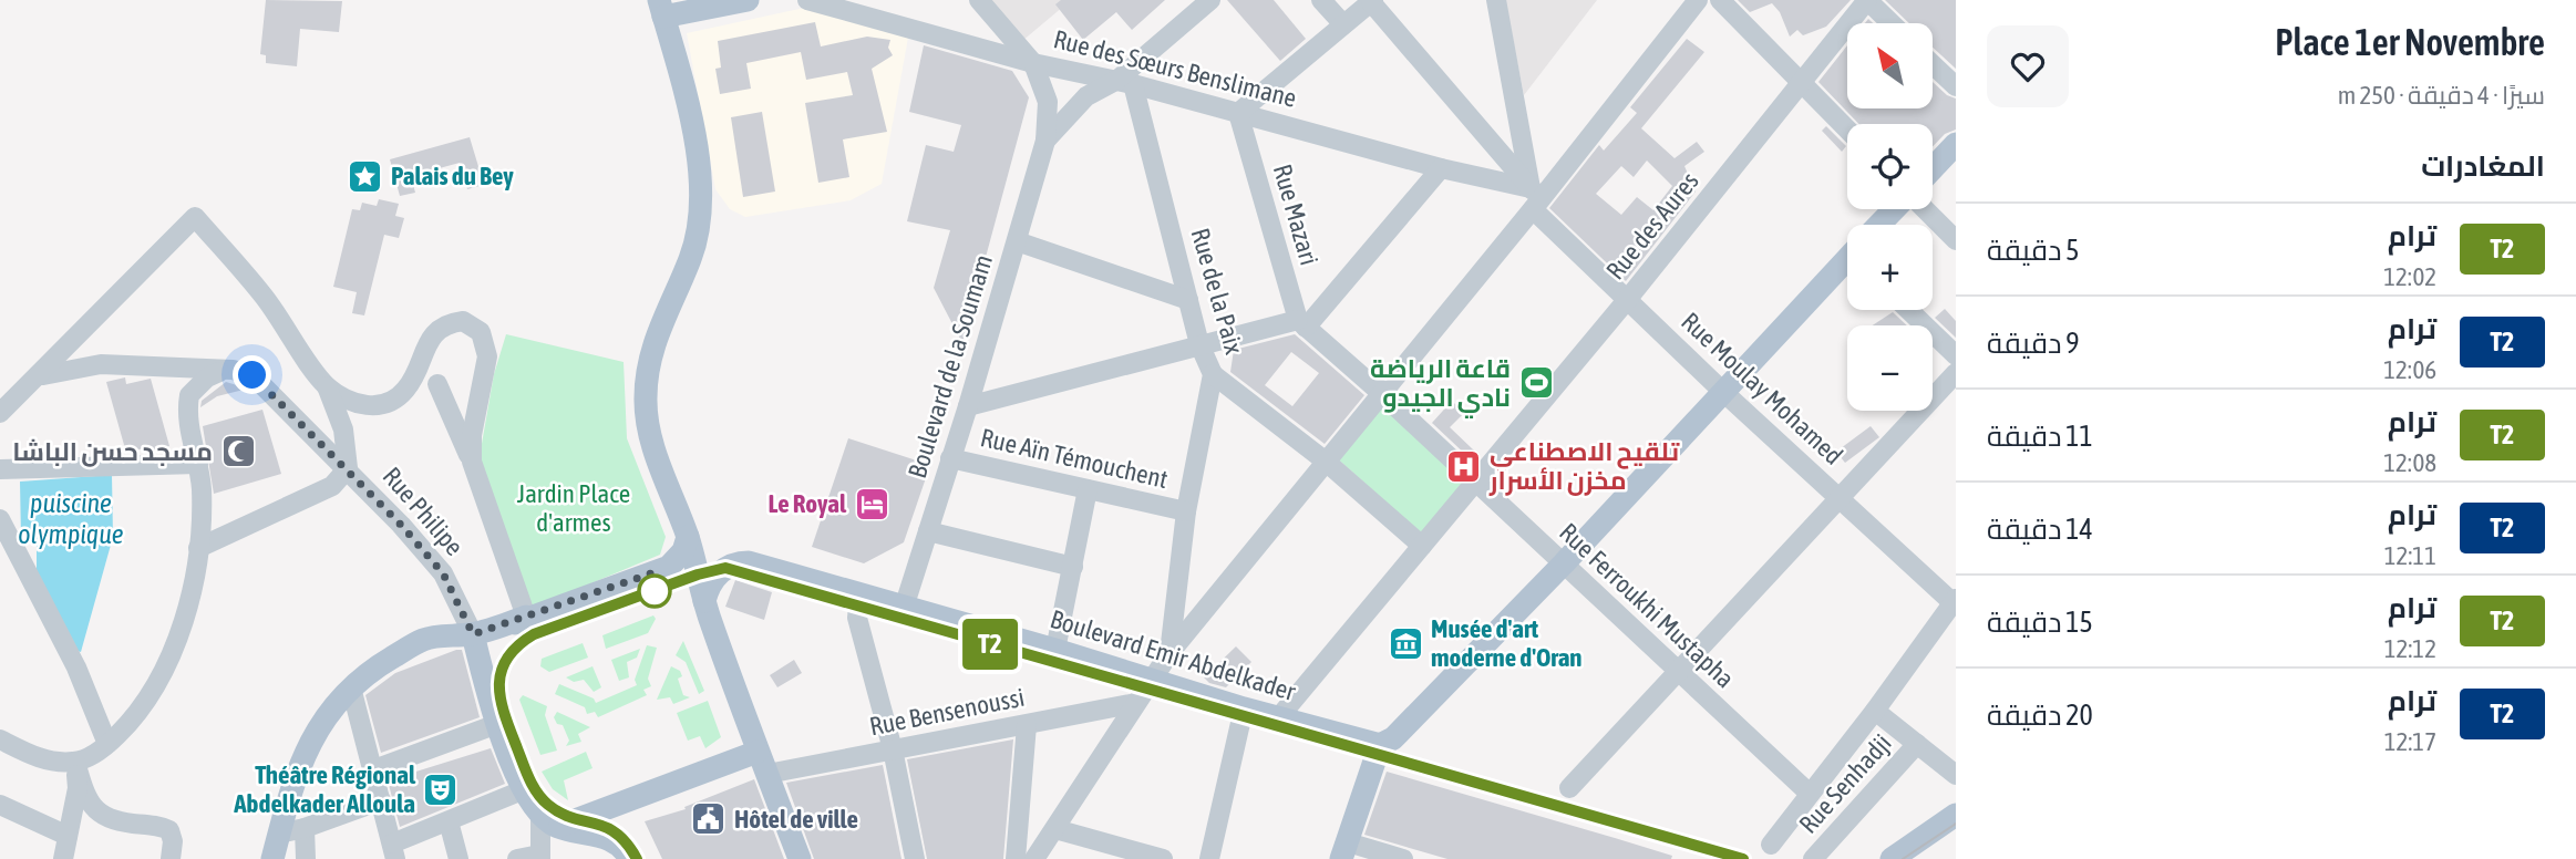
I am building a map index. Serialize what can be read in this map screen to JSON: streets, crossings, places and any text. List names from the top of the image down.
{
  "streets": {
    "main road": ["Boulevard Emir Abdelkader"],
    "street": [
      "Rue des Sœurs Benslimane",
      "Rue Mazari",
      "Rue des Aures",
      "Rue de la Paix",
      "Boulevard de la Soumam",
      "Rue Moulay Mohamed",
      "Rue Aïn Témouchent",
      "Rue Philipe",
      "Rue Ferroukhi Mustapha",
      "Rue Bensenoussi",
      "Rue Senhadji"
    ]
  },
  "crossings": [
    ["Rue des Sœurs Benslimane", "Rue Mazari"],
    ["Rue des Sœurs Benslimane", "Rue de la Paix"],
    ["Rue des Sœurs Benslimane", "Rue Moulay Mohamed"],
    ["Rue Mazari", "Rue Ferroukhi Mustapha"],
    ["Rue des Aures", "Rue Moulay Mohamed"],
    ["Rue des Aures", "Rue Ferroukhi Mustapha"],
    ["Rue des Aures", "Boulevard Emir Abdelkader"],
    ["Rue de la Paix", "Rue Aïn Témouchent"],
    ["Boulevard de la Soumam", "Rue Aïn Témouchent"],
    ["Boulevard de la Soumam", "Boulevard Emir Abdelkader"]
  ],
  "water": ["puiscine olympique"],
  "parks": ["Jardin Place d'armes"],
  "places": {
    "place": ["Palais du Bey"],
    "sports": ["قاعة الرياضة نادي الجيدو"],
    "mosque": ["مسجد حسن الباشا"],
    "hospital": ["تلقيح الاصطناعي مخزن الأسرار"],
    "hotel": ["Le Royal"],
    "museum": ["Musée d'art moderne d'Oran"],
    "theatre": ["Théâtre Régional Abdelkader Alloula"],
    "public building": ["Hôtel de ville"]
  },
  "lines": ["tram line T2"],
  "north": "top left",
  "page": {
    "heading": [
      ["Place 1er Novembre", "سيرًا · 4 دقيقة · 250 m"],
      "المغادرات"
    ],
    "on_map": "T2",
    "map_buttons": ["+", "−"],
    "list": [
      {
        "mark": "T2",
        "name": "ترام",
        "note": "12:02",
        "value": "5 دقيقة"
      },
      {
        "mark": "T2",
        "name": "ترام",
        "note": "12:06",
        "value": "9 دقيقة"
      },
      {
        "mark": "T2",
        "name": "ترام",
        "note": "12:08",
        "value": "11 دقيقة"
      },
      {
        "mark": "T2",
        "name": "ترام",
        "note": "12:11",
        "value": "14 دقيقة"
      },
      {
        "mark": "T2",
        "name": "ترام",
        "note": "12:12",
        "value": "15 دقيقة"
      },
      {
        "mark": "T2",
        "name": "ترام",
        "note": "12:17",
        "value": "20 دقيقة"
      }
    ]
  }
}
